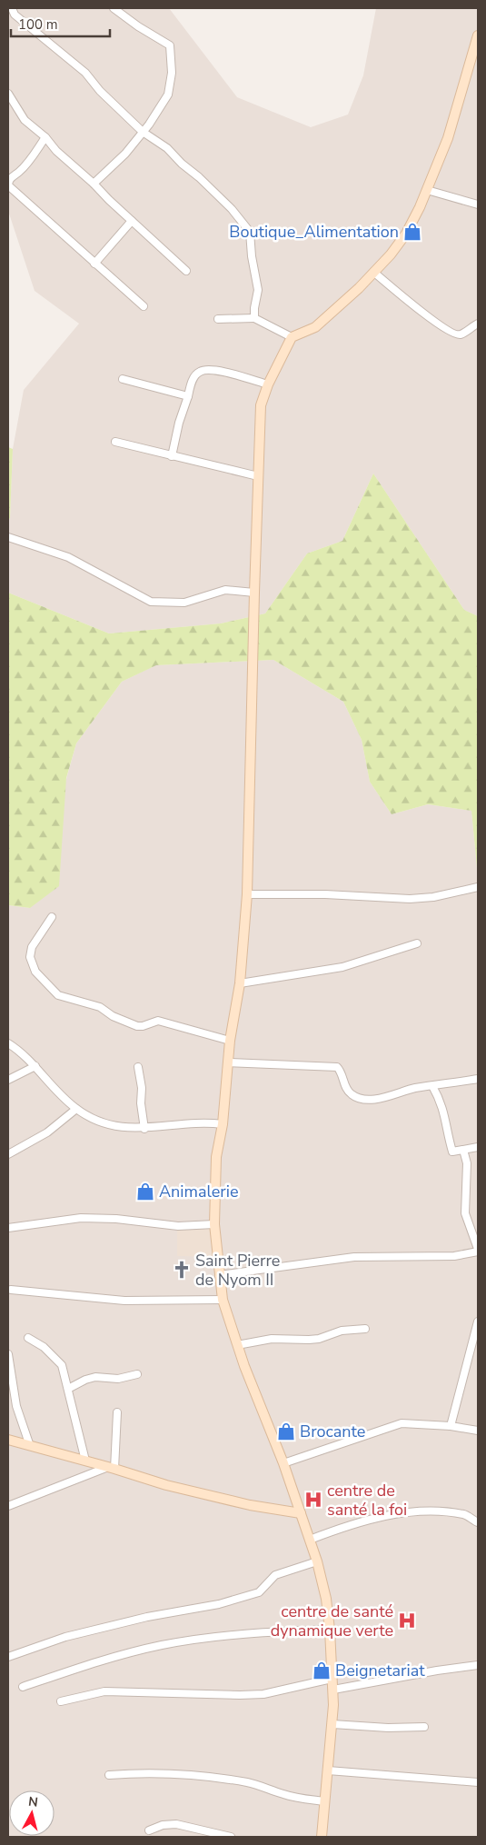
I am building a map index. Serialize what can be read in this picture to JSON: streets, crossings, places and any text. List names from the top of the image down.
{
  "places": {
    "shop": [
      "Boutique_Alimentation",
      "Animalerie",
      "Brocante",
      "Beignetariat"
    ],
    "church": ["Saint Pierre de Nyom II"],
    "hospital": ["centre de santé la foi", "centre de santé dynamique verte"]
  },
  "scale_bar": "100 m",
  "north": "top"
}
